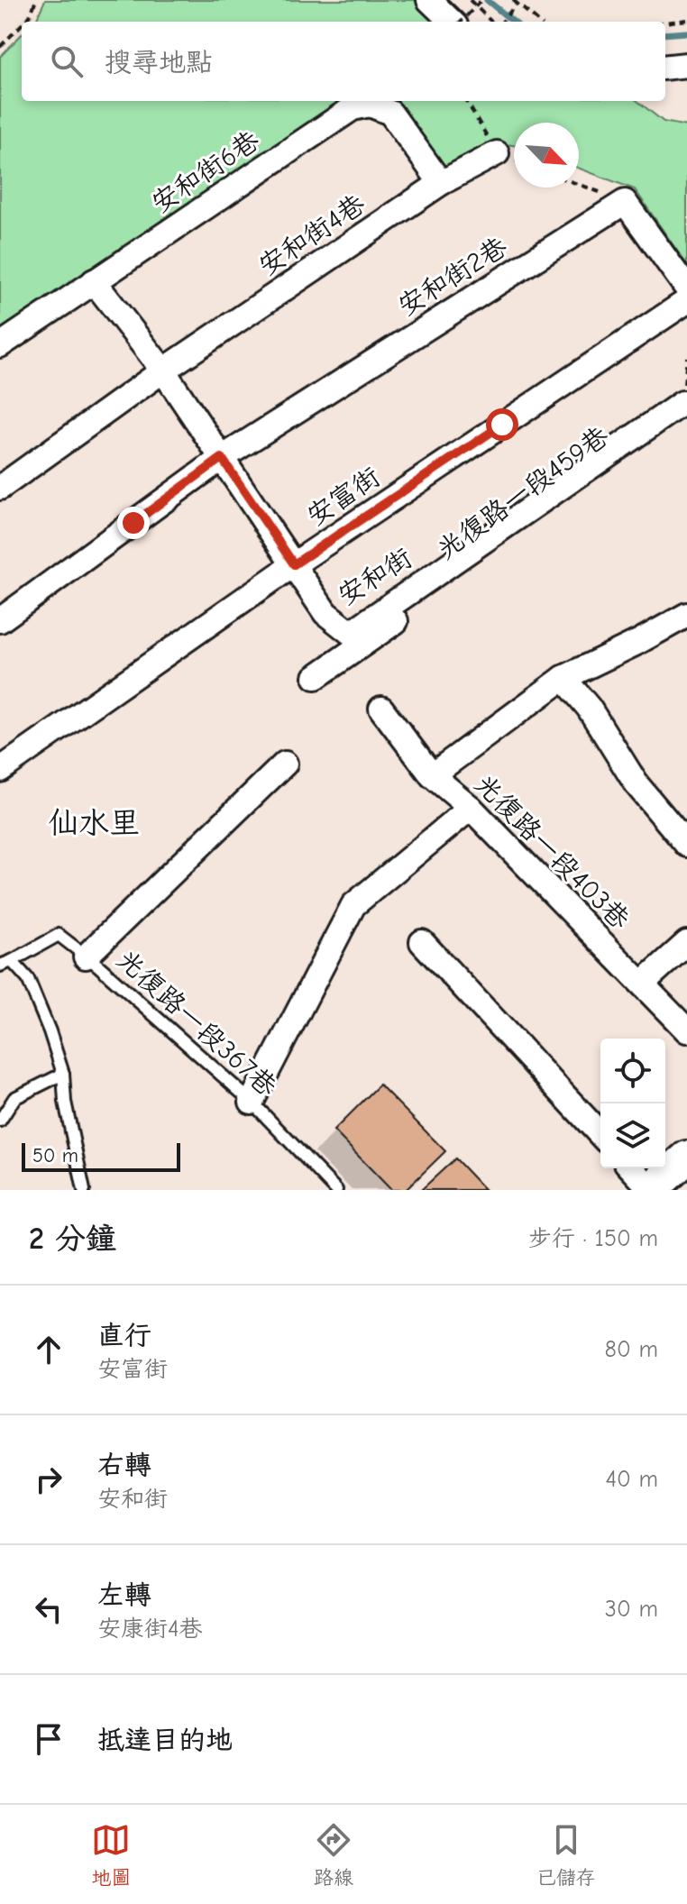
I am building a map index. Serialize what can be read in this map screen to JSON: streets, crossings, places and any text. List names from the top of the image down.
{
  "streets": {
    "street": [
      "安和街6巷",
      "安和街4巷",
      "安和街2巷",
      "光復路一段459巷",
      "安富街",
      "安和街",
      "光復路一段403巷"
    ],
    "lane": ["光復路一段367巷"]
  },
  "crossings": [
    ["安和街6巷", "安和街4巷"],
    ["安和街6巷", "安和街"],
    ["安和街4巷", "安和街"],
    ["安和街2巷", "安和街"],
    ["光復路一段459巷", "安和街"],
    ["安富街", "安和街"]
  ],
  "districts": ["仙水里"],
  "scale_bar": "50 m",
  "north": "bottom right",
  "page": {
    "search": "搜尋地點",
    "scale": "50 m",
    "heading": ["2 分鐘", "步行 · 150 m"],
    "list": [
      ["直行", "安富街", "80 m"],
      ["右轉", "安和街", "40 m"],
      ["左轉", "安康街4巷", "30 m"],
      "抵達目的地"
    ],
    "nav": ["地圖", "路線", "已儲存"]
  }
}
